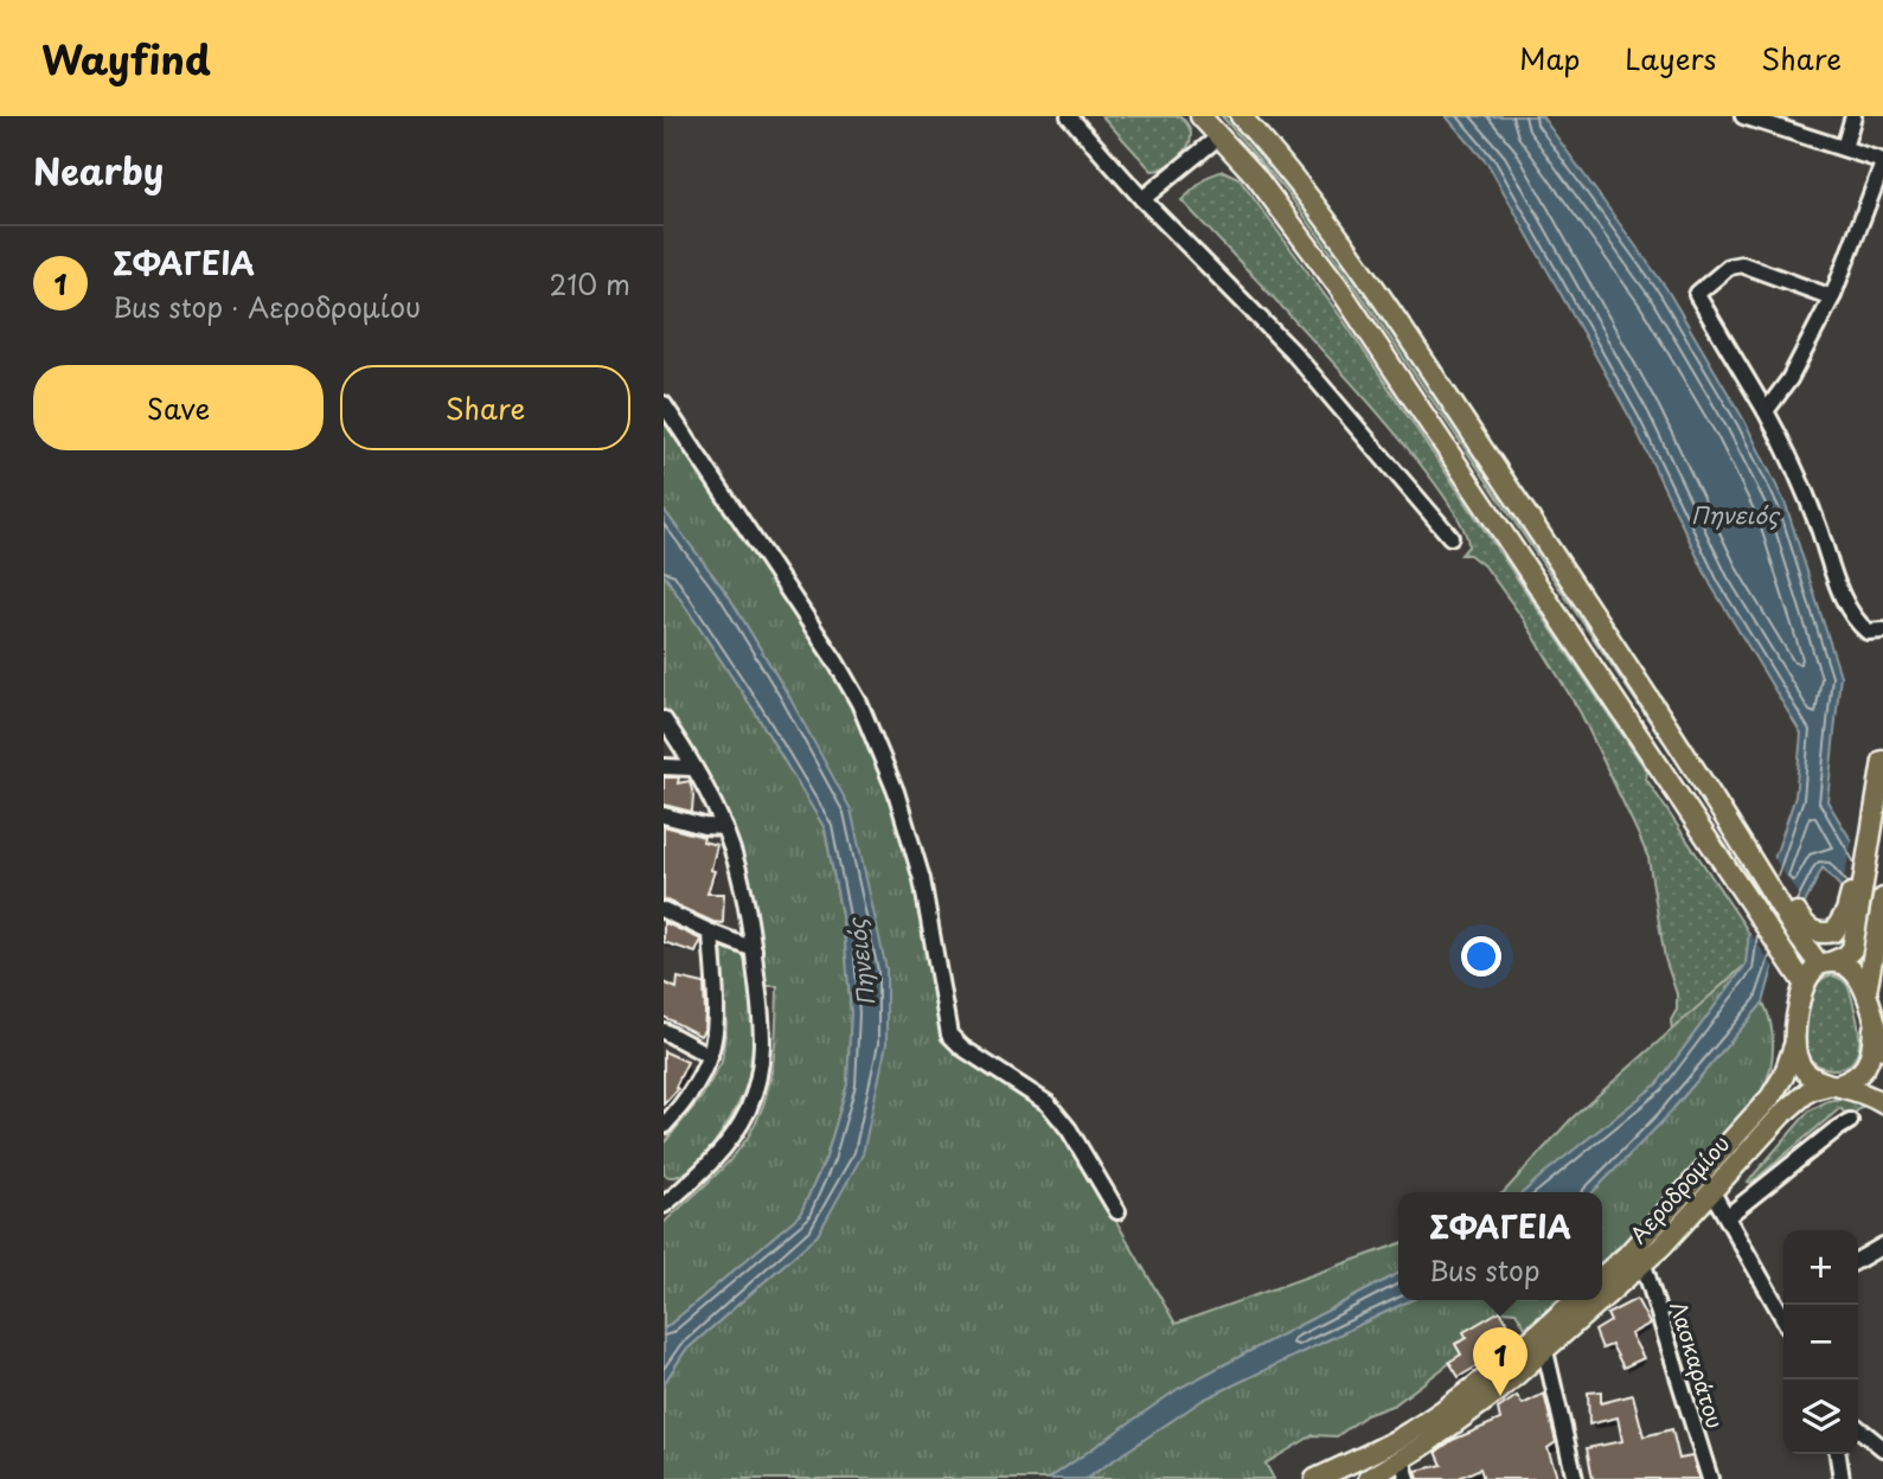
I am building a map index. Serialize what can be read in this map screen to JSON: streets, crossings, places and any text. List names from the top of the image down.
{
  "streets": {
    "main road": ["Αεροδρομίου"],
    "street": ["Λασκαράτου"]
  },
  "crossings": [
    ["Αεροδρομίου", "Λασκαράτου"]
  ],
  "water": ["Πηνειός"],
  "page": {
    "header": "Wayfind",
    "nav": ["Map", "Layers", "Share"],
    "heading": "Nearby",
    "list": [
      {
        "mark": "1",
        "name": "ΣΦΑΓΕΙΑ",
        "note": "Bus stop · Αεροδρομίου",
        "value": "210 m"
      }
    ],
    "buttons": ["Save", "Share"],
    "popup": ["ΣΦΑΓΕΙΑ", "Bus stop"],
    "map_buttons": ["+", "−"],
    "pins": "1"
  }
}
